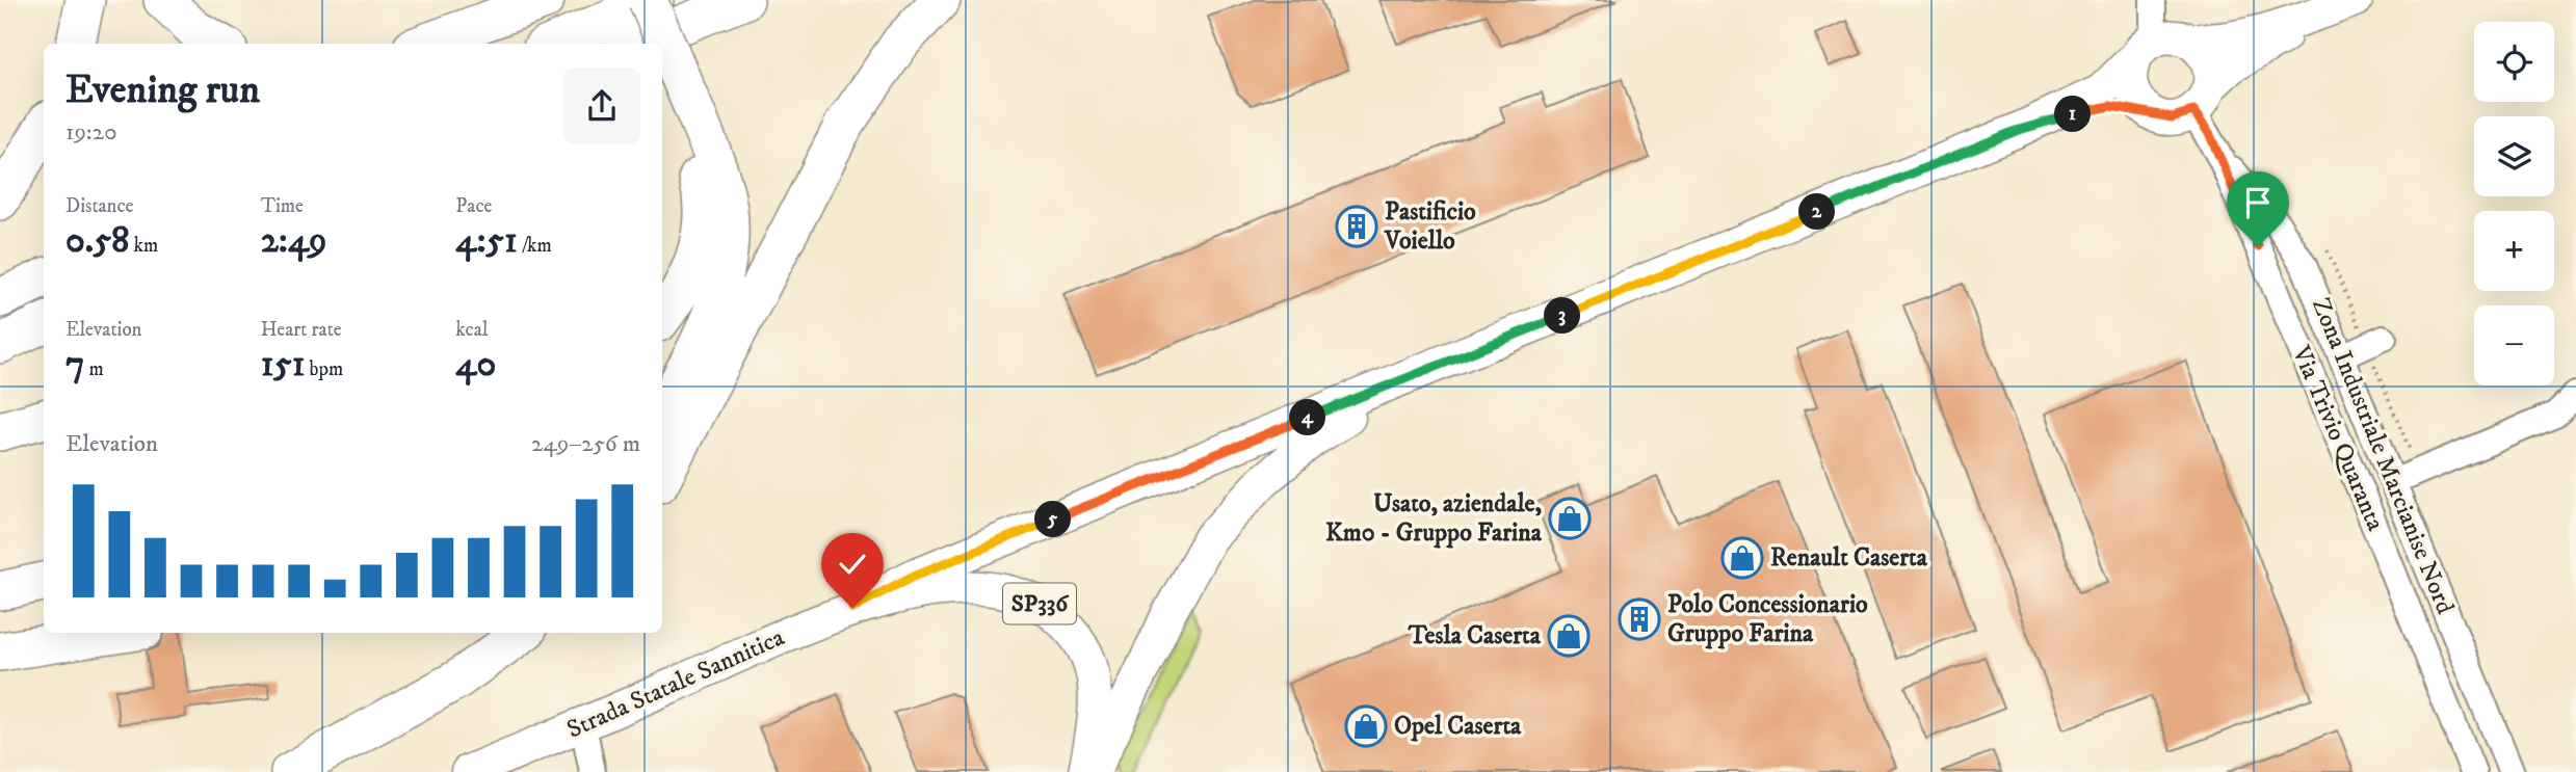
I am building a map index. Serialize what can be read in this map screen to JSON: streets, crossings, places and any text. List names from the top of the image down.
{
  "streets": {
    "main road": ["SP336", "Strada Statale Sannitica"],
    "street": ["Via Trivio Quaranta", "Zona Industriale Marcianise Nord"]
  },
  "crossings": [
    ["Via Trivio Quaranta", "Zona Industriale Marcianise Nord"],
    ["Via Trivio Quaranta", "SP336"],
    ["SP336", "Strada Statale Sannitica"]
  ],
  "places": {
    "building": ["Pastificio Voiello", "Polo Concessionario Gruppo Farina"],
    "shop": [
      "Usato, aziendale, Km0 - Gruppo Farina",
      "Renault Caserta",
      "Tesla Caserta",
      "Opel Caserta"
    ]
  },
  "page": {
    "map_buttons": ["+", "−"],
    "heading": ["Evening run", "19:20"],
    "pins": [
      "1",
      "2",
      "3",
      "4",
      "5"
    ],
    "stats": [
      ["Distance", "0.58 km"],
      ["Time", "2:49"],
      ["Pace", "4:51 /km"],
      ["Elevation", "7 m"],
      ["Heart rate", "151 bpm"],
      ["kcal", "40"]
    ],
    "chart": ["Elevation", "249–256 m"]
  }
}
